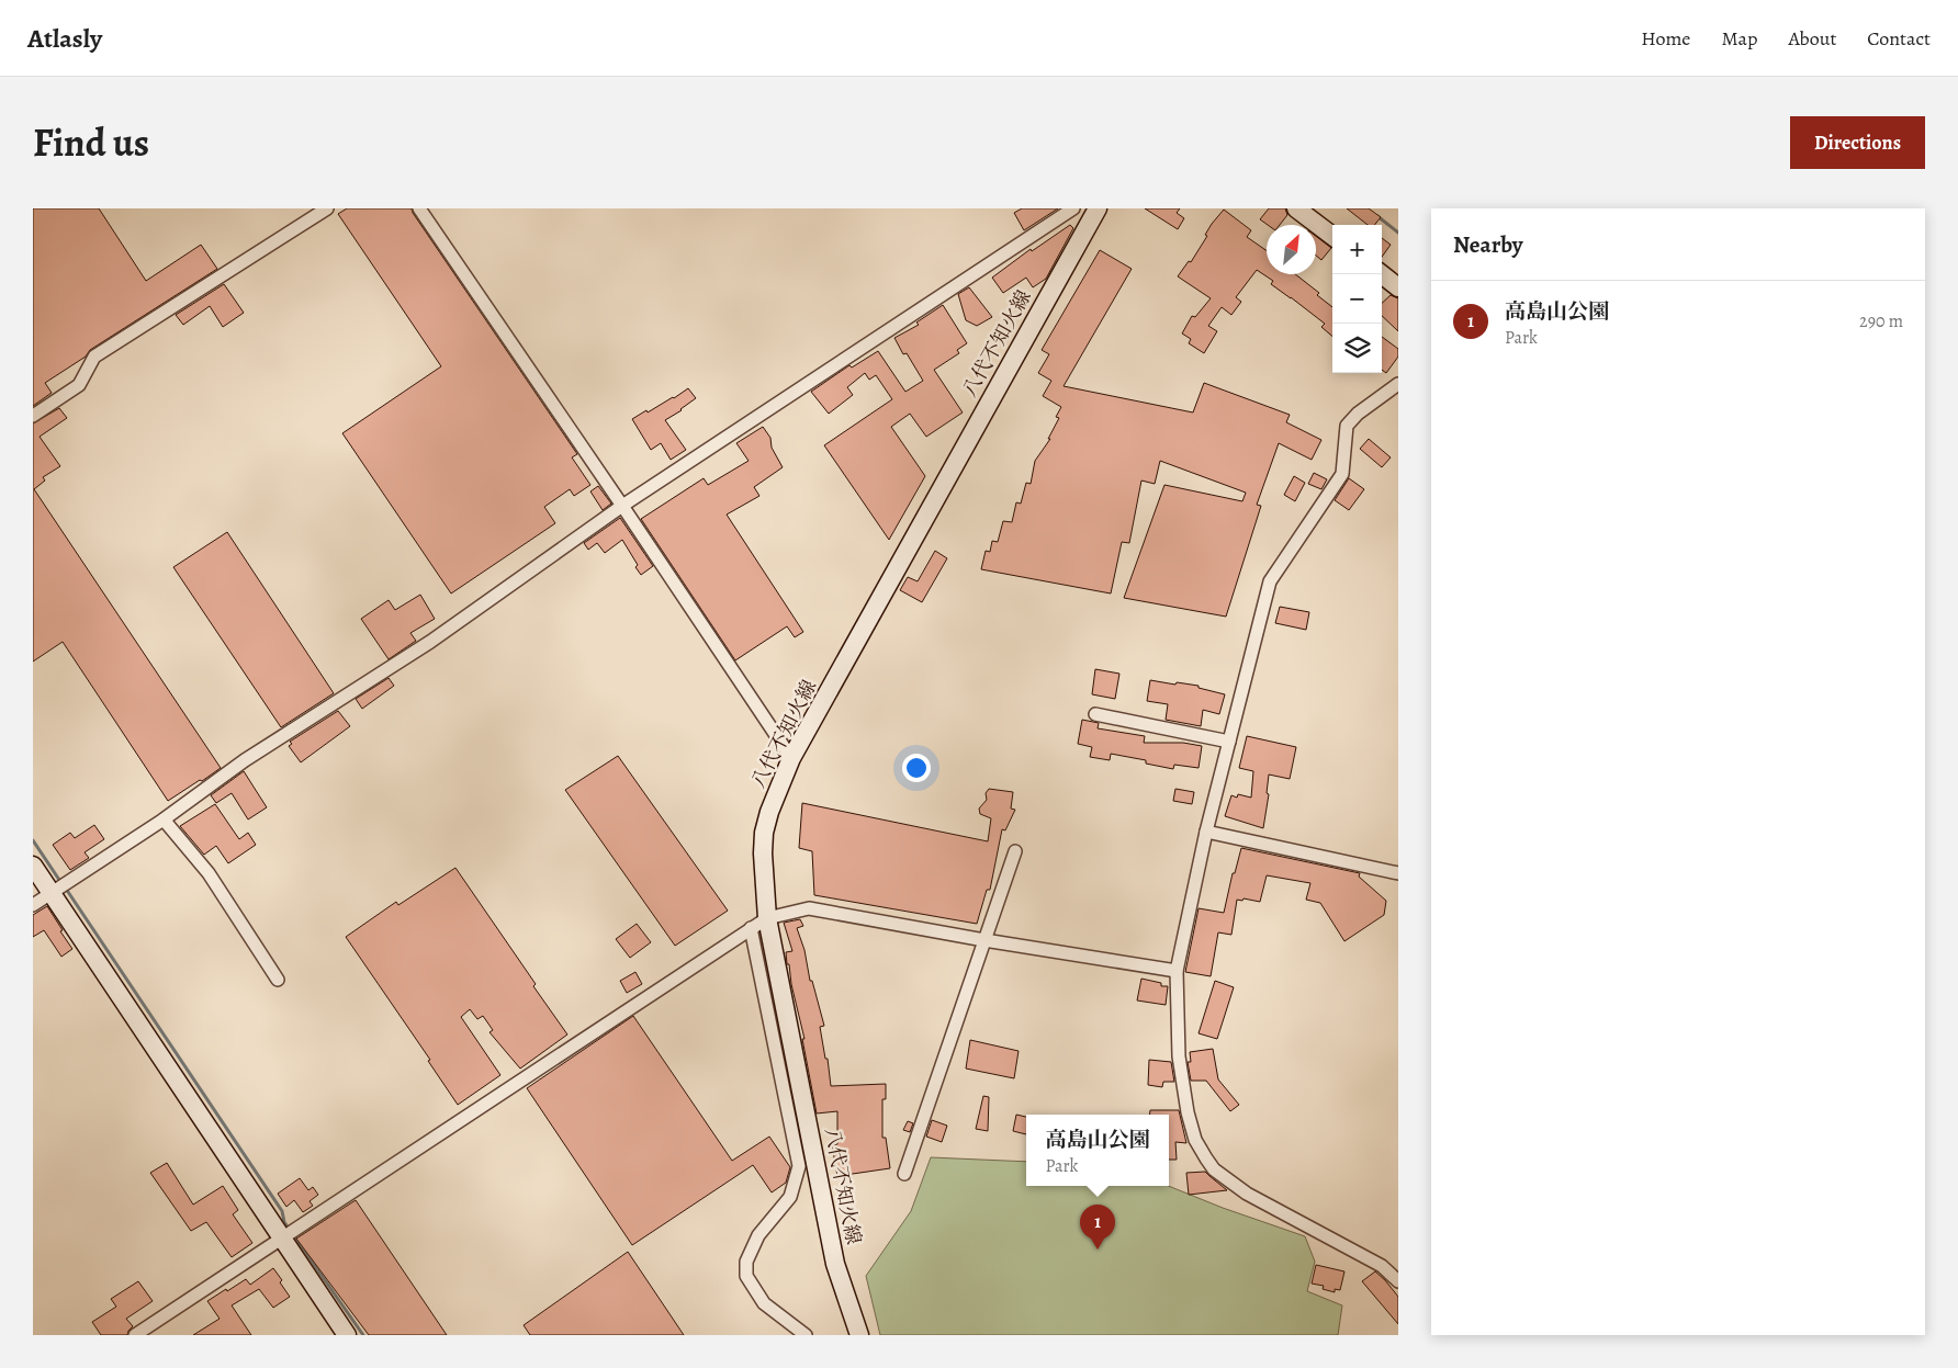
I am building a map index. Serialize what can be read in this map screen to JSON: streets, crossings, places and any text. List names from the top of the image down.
{
  "streets": {
    "main road": ["八代不知火線"]
  },
  "north": "top right",
  "page": {
    "header": "Atlasly",
    "nav": [
      "Home",
      "Map",
      "About",
      "Contact"
    ],
    "title": "Find us",
    "buttons": "Directions",
    "heading": "Nearby",
    "map_buttons": ["+", "−"],
    "list": [
      {
        "mark": "1",
        "name": "高島山公園",
        "note": "Park",
        "value": "290 m"
      }
    ],
    "popup": ["高島山公園", "Park"],
    "pins": "1"
  }
}
